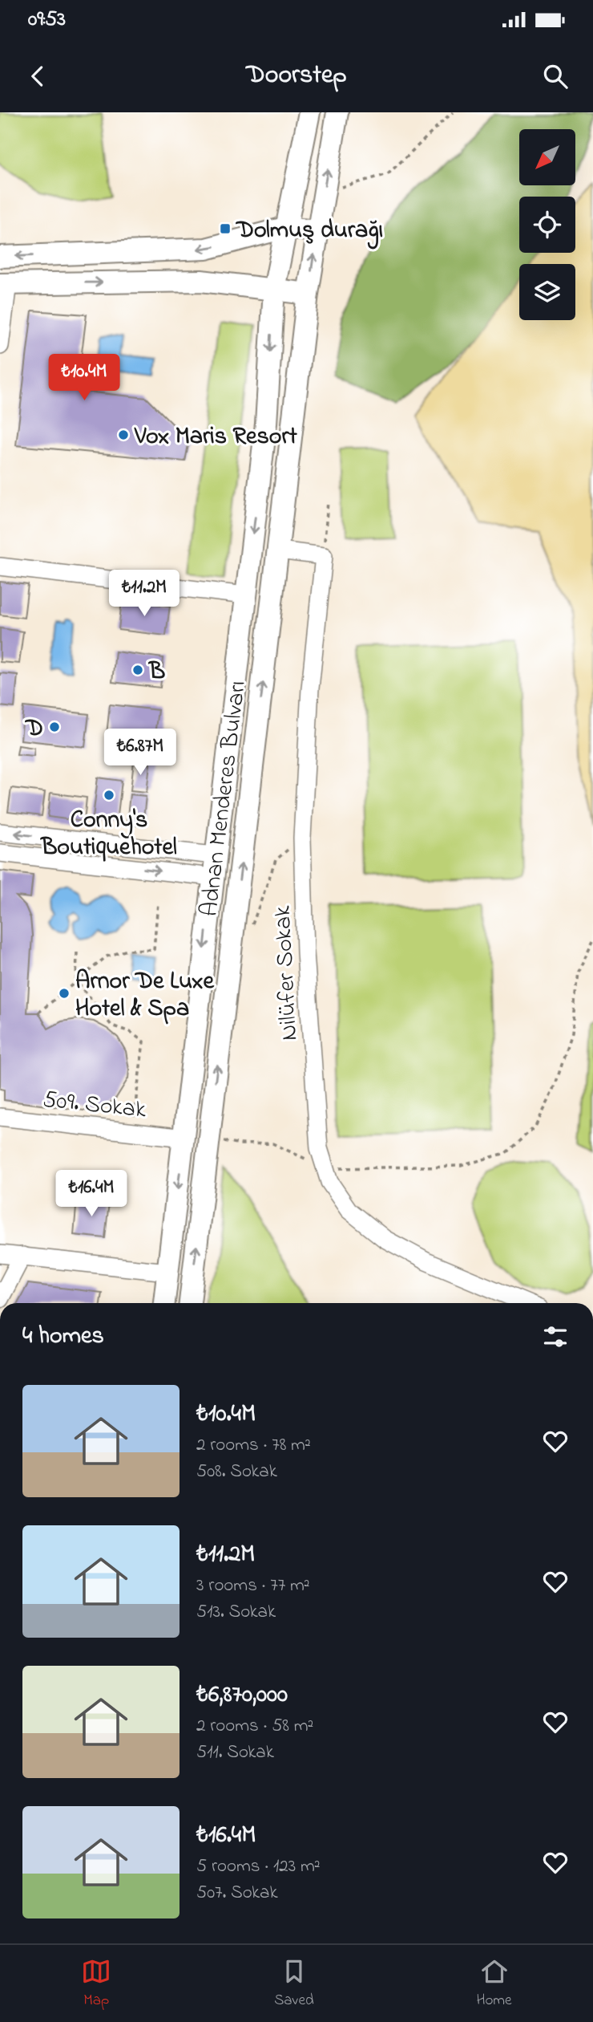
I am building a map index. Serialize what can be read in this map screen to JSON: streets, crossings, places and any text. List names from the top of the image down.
{
  "streets": {
    "main road": ["Adnan Menderes Bulvarı"],
    "street": ["Nilüfer Sokak", "509. Sokak"]
  },
  "crossings": [
    ["Adnan Menderes Bulvarı", "509. Sokak"]
  ],
  "places": {
    "transit": ["Dolmuş durağı"],
    "other": [
      "Vox Maris Resort",
      "B",
      "D",
      "Conny's Boutiquehotel",
      "Arnor De Luxe Hotel & Spa"
    ]
  },
  "north": "bottom left",
  "page": {
    "status": "09:53",
    "header": "Doorstep",
    "price": [
      "₺10.4M",
      "₺11.2M",
      "₺6.87M",
      "₺16.4M"
    ],
    "heading": "4 homes",
    "list": [
      {
        "name": "₺10.4M",
        "note": "2 rooms · 78 m² · 508. Sokak"
      },
      {
        "name": "₺11.2M",
        "note": "3 rooms · 77 m² · 513. Sokak"
      },
      {
        "name": "₺6,870,000",
        "note": "2 rooms · 58 m² · 511. Sokak"
      },
      {
        "name": "₺16.4M",
        "note": "5 rooms · 123 m² · 507. Sokak"
      }
    ],
    "tabs": ["Map", "Saved", "Home"]
  }
}
